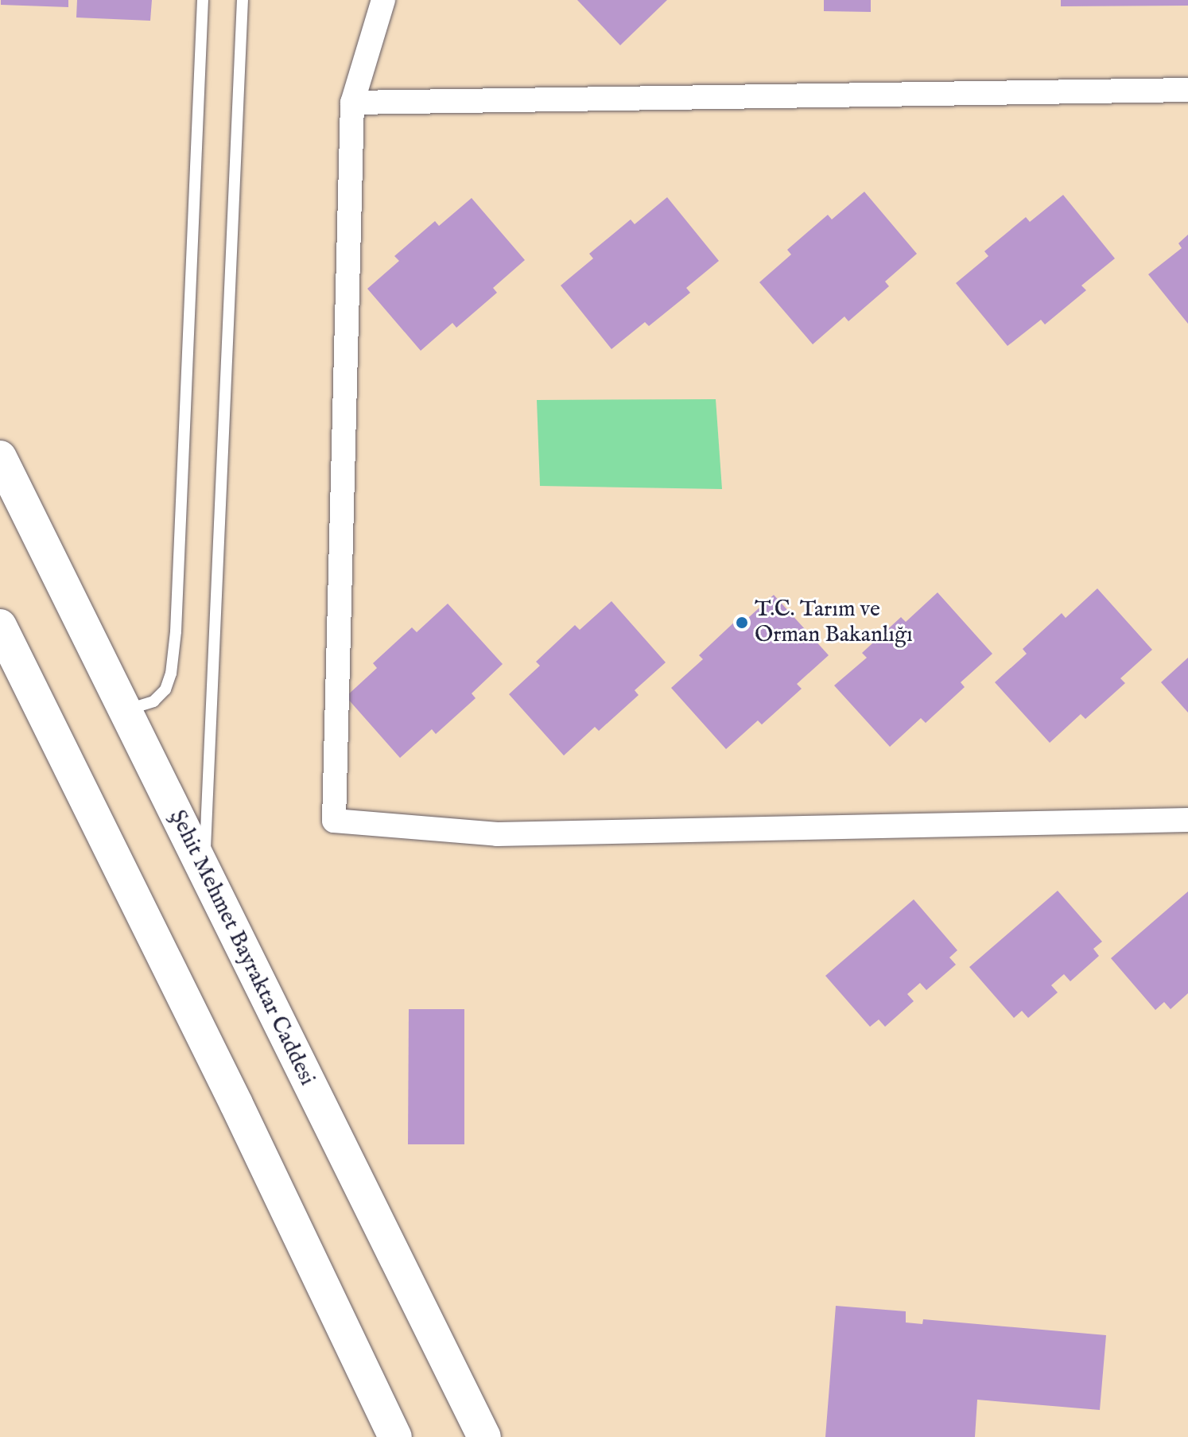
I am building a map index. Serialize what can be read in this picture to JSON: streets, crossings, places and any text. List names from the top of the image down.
{
  "streets": {
    "main road": ["Şehit Mehmet Bayraktar Caddesi"]
  },
  "places": ["T.C. Tarım ve Orman Bakanlığı"]
}
